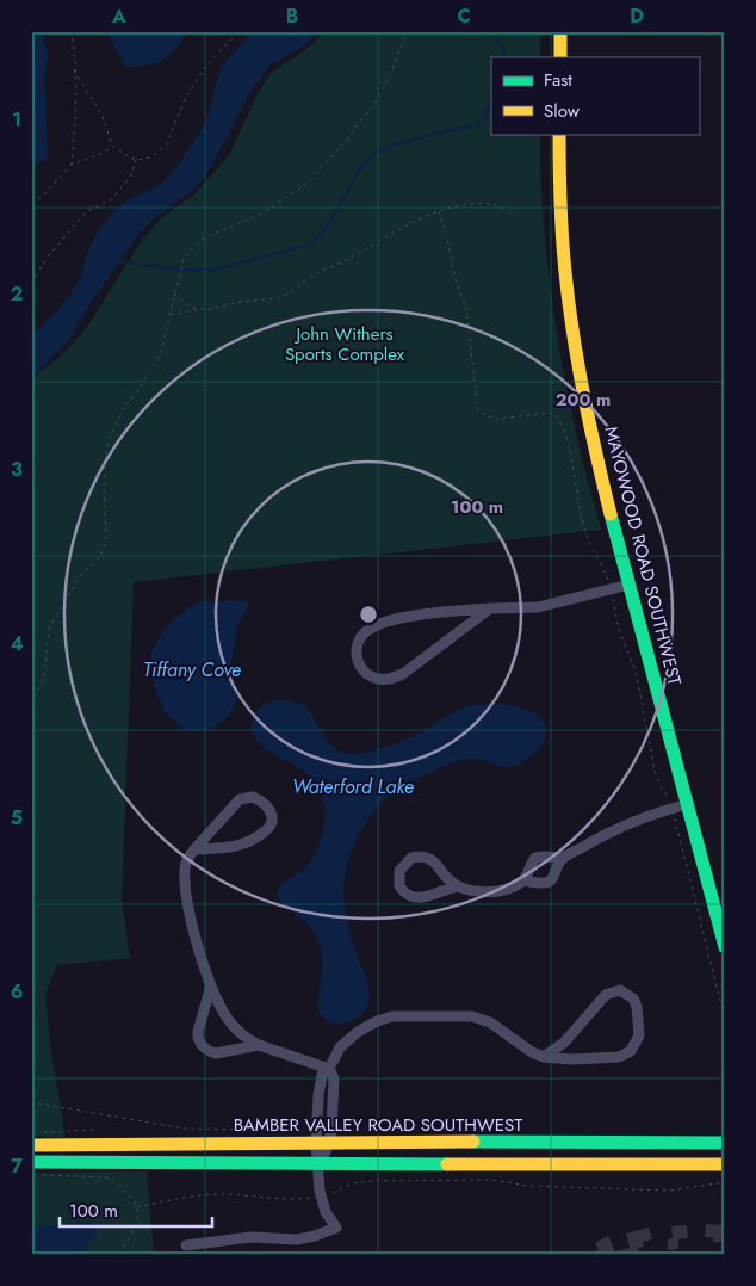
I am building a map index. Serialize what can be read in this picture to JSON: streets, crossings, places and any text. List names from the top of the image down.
{
  "streets": {
    "main road": ["MAYOWOOD ROAD SOUTHWEST", "BAMBER VALLEY ROAD SOUTHWEST"]
  },
  "water": ["Tiffany Cove", "Waterford Lake"],
  "parks": ["John Withers Sports Complex"],
  "legend": ["Fast", "Slow"],
  "scale_bar": "100 m",
  "grid": {
    "columns": [
      "A",
      "B",
      "C",
      "D"
    ],
    "rows": [
      "1",
      "2",
      "3",
      "4",
      "5",
      "6",
      "7"
    ]
  },
  "rings": ["200 m", "100 m"]
}
